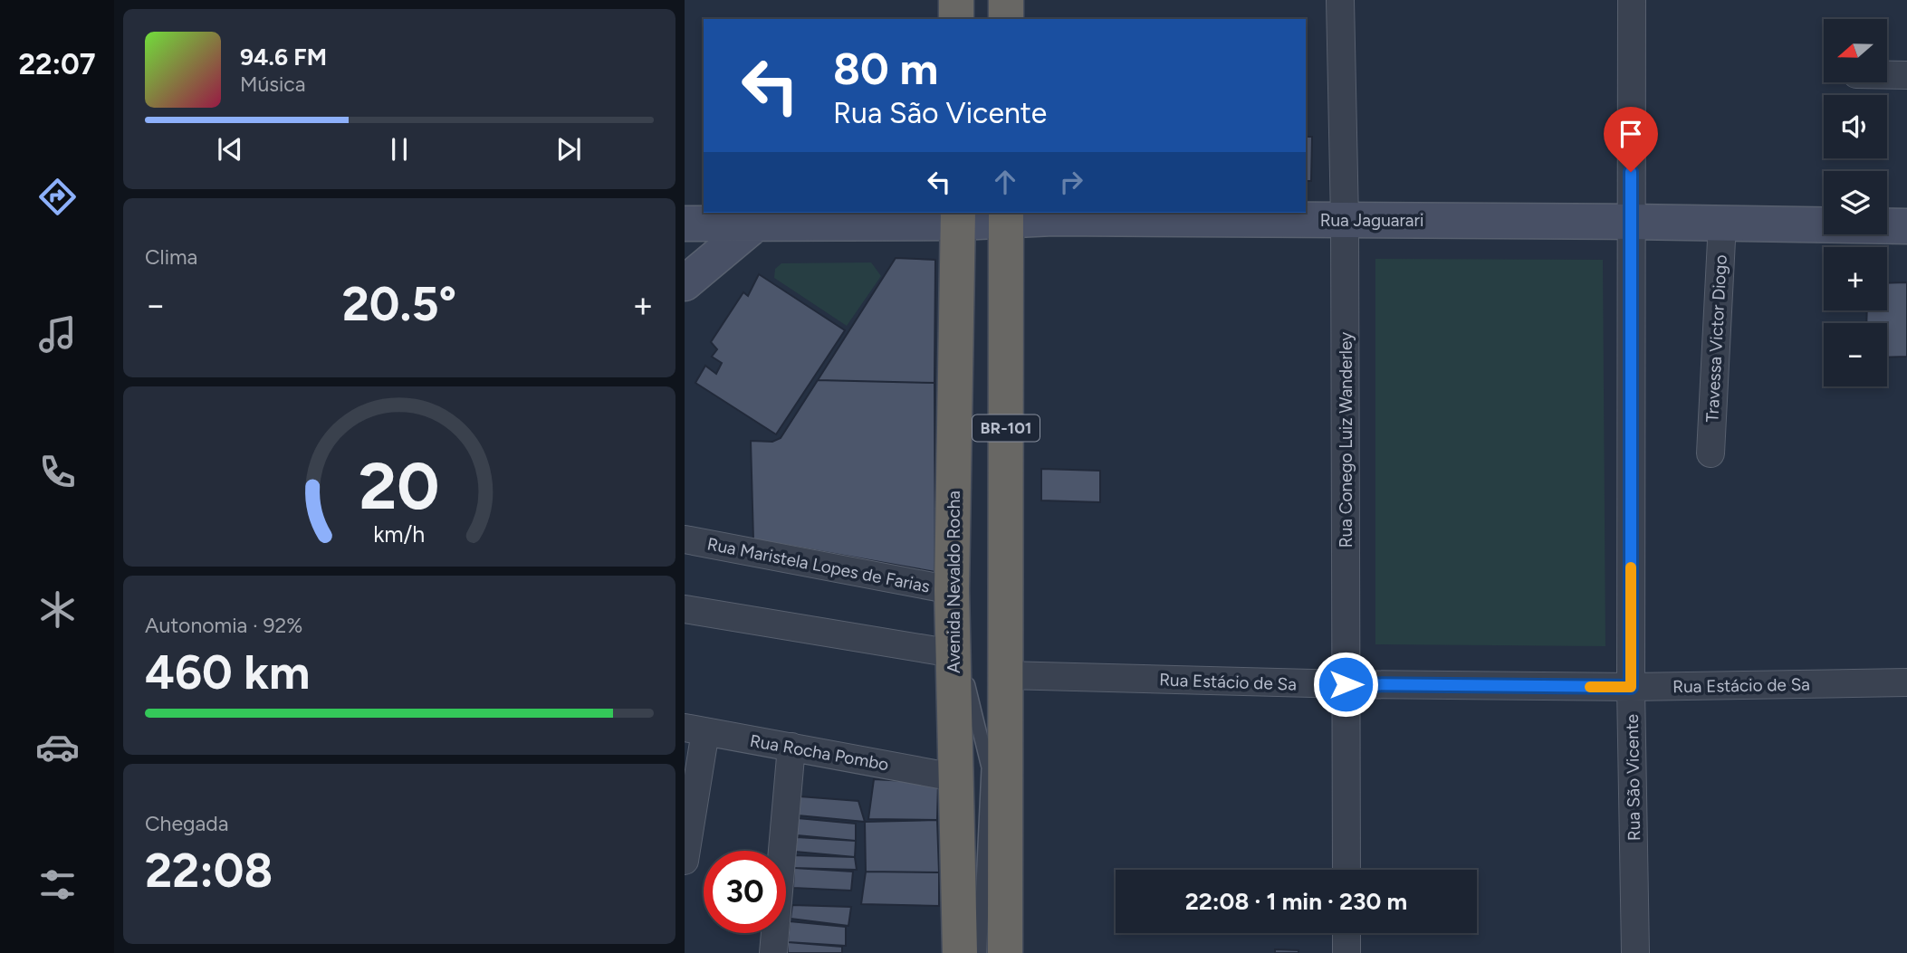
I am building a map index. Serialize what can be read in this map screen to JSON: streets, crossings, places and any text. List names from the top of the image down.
{
  "streets": {
    "highway": ["BR-101", "Avenida Nevaldo Rocha"],
    "main road": ["Rua Jaguarari"],
    "street": [
      "Travessa Victor Diogo",
      "Rua Conego Luiz Wanderley",
      "Rua Maristela Lopes de Farias",
      "Rua Estácio de Sa",
      "Rua Rocha Pombo",
      "Rua São Vicente"
    ]
  },
  "crossings": [
    ["Rua Jaguarari", "Travessa Victor Diogo"],
    ["Rua Jaguarari", "BR-101"],
    ["Rua Jaguarari", "Rua Conego Luiz Wanderley"],
    ["Rua Jaguarari", "Avenida Nevaldo Rocha"],
    ["Rua Jaguarari", "Rua São Vicente"],
    ["BR-101", "Rua Estácio de Sa"],
    ["Rua Conego Luiz Wanderley", "Rua Estácio de Sa"],
    ["Rua Maristela Lopes de Farias", "Avenida Nevaldo Rocha"],
    ["Avenida Nevaldo Rocha", "Rua Rocha Pombo"],
    ["Rua Estácio de Sa", "Rua São Vicente"]
  ],
  "north": "left",
  "page": {
    "tabs": "22:07",
    "map_buttons": ["+", "−"],
    "turn": ["80 m", "Rua São Vicente"],
    "song": ["94.6 FM", "Música"],
    "tile": [
      "Clima",
      ["Autonomia · 92%", "460 km"],
      ["Chegada", "22:08"]
    ],
    "heat": ["−", "20.5°", "+"],
    "limit": "30",
    "trip": "22:08 · 1 min · 230 m",
    "gauge": ["20", "km/h"]
  }
}
